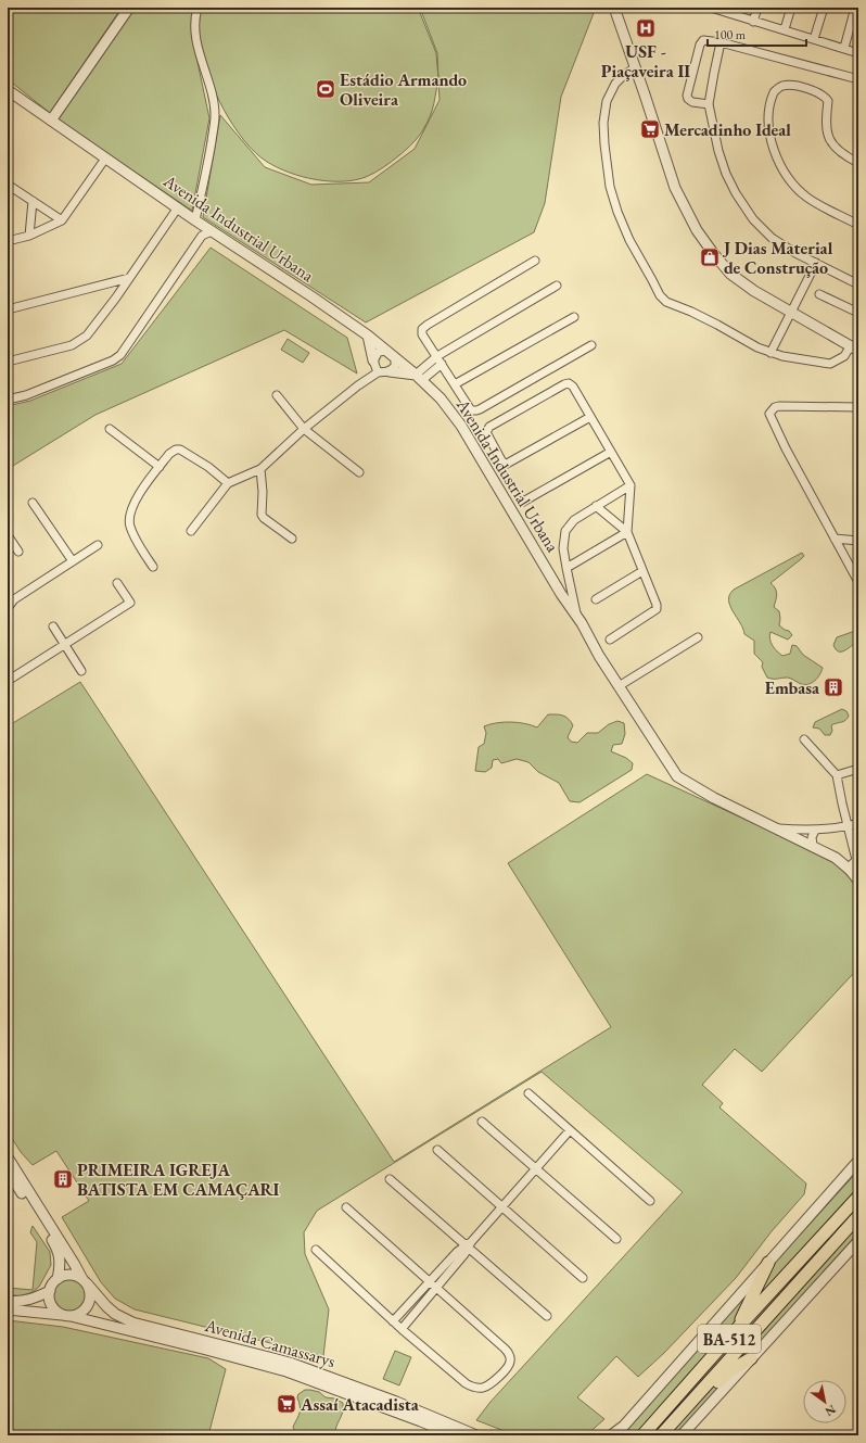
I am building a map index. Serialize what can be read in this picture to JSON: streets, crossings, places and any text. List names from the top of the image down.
{
  "streets": {
    "main road": ["BA-512"],
    "street": ["Avenida Industrial Urbana", "Avenida Camassarys"]
  },
  "places": {
    "hospital": ["USF - Piaçaveira II"],
    "sports": ["Estádio Armando Oliveira"],
    "supermarket": ["Mercadinho Ideal", "Assaí Atacadista"],
    "shop": ["J Dias Material de Construção"],
    "building": ["Embasa", "PRIMEIRA IGREJA BATISTA EM CAMAÇARI"]
  },
  "scale_bar": "100 m",
  "north": "bottom right"
}
